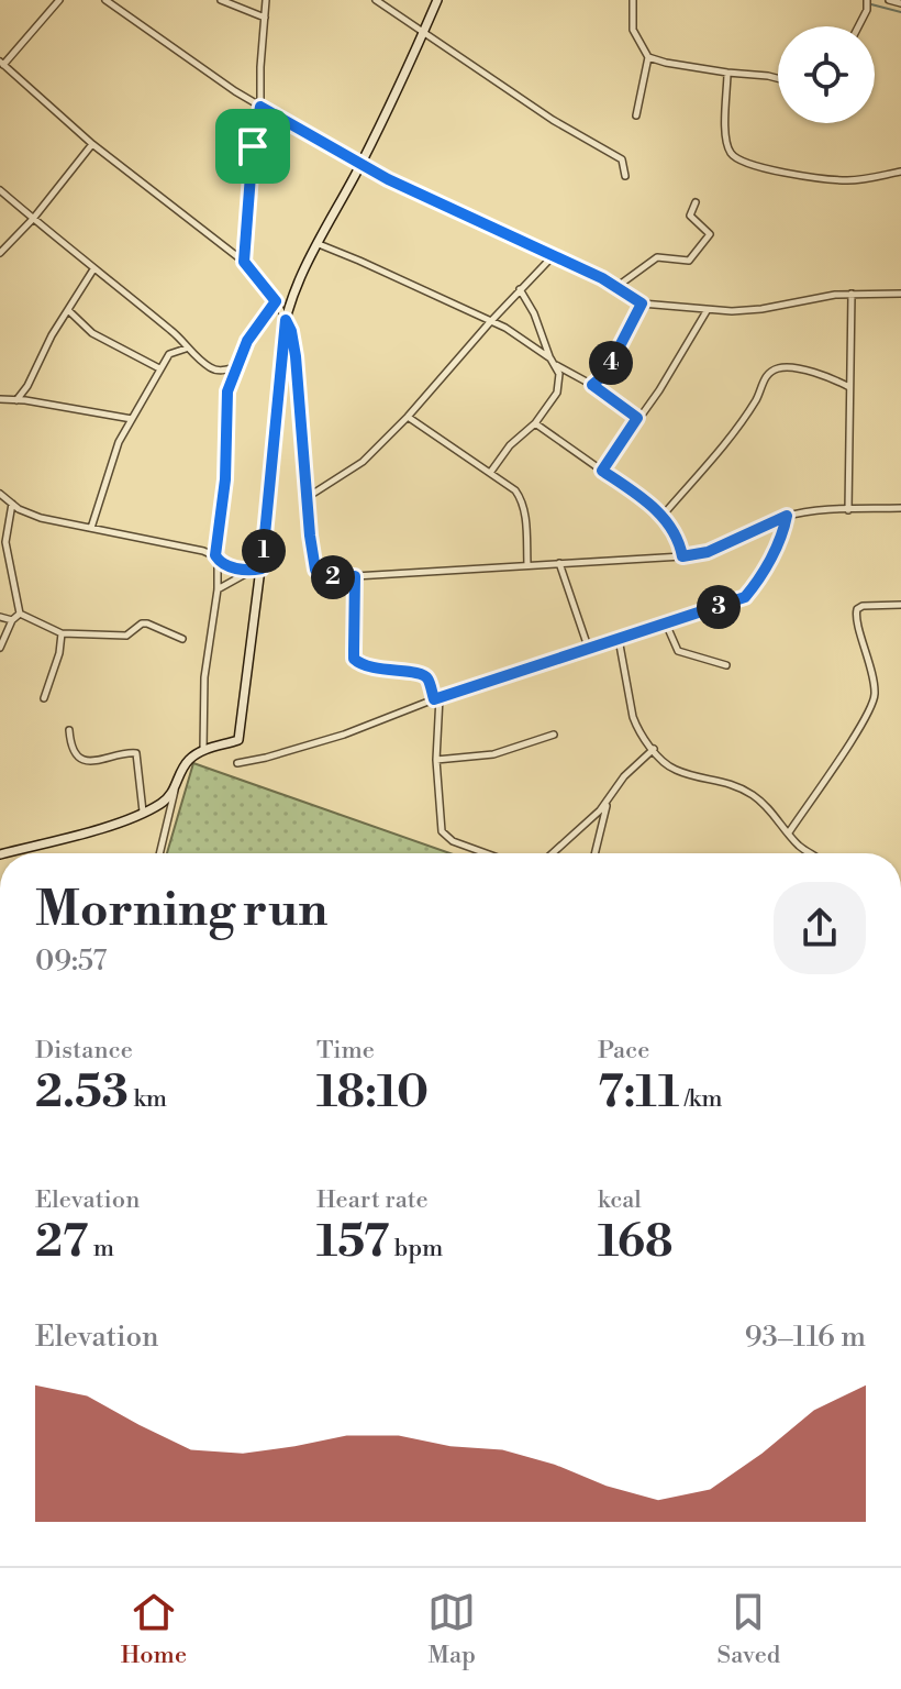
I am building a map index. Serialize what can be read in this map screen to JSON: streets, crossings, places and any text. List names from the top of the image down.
{
  "page": {
    "pins": [
      "4",
      "1",
      "2",
      "3"
    ],
    "heading": ["Morning run", "09:57"],
    "stats": [
      ["Distance", "2.53 km"],
      ["Time", "18:10"],
      ["Pace", "7:11 /km"],
      ["Elevation", "27 m"],
      ["Heart rate", "157 bpm"],
      ["kcal", "168"]
    ],
    "chart": ["Elevation", "93–116 m"],
    "tabs": ["Home", "Map", "Saved"]
  }
}
